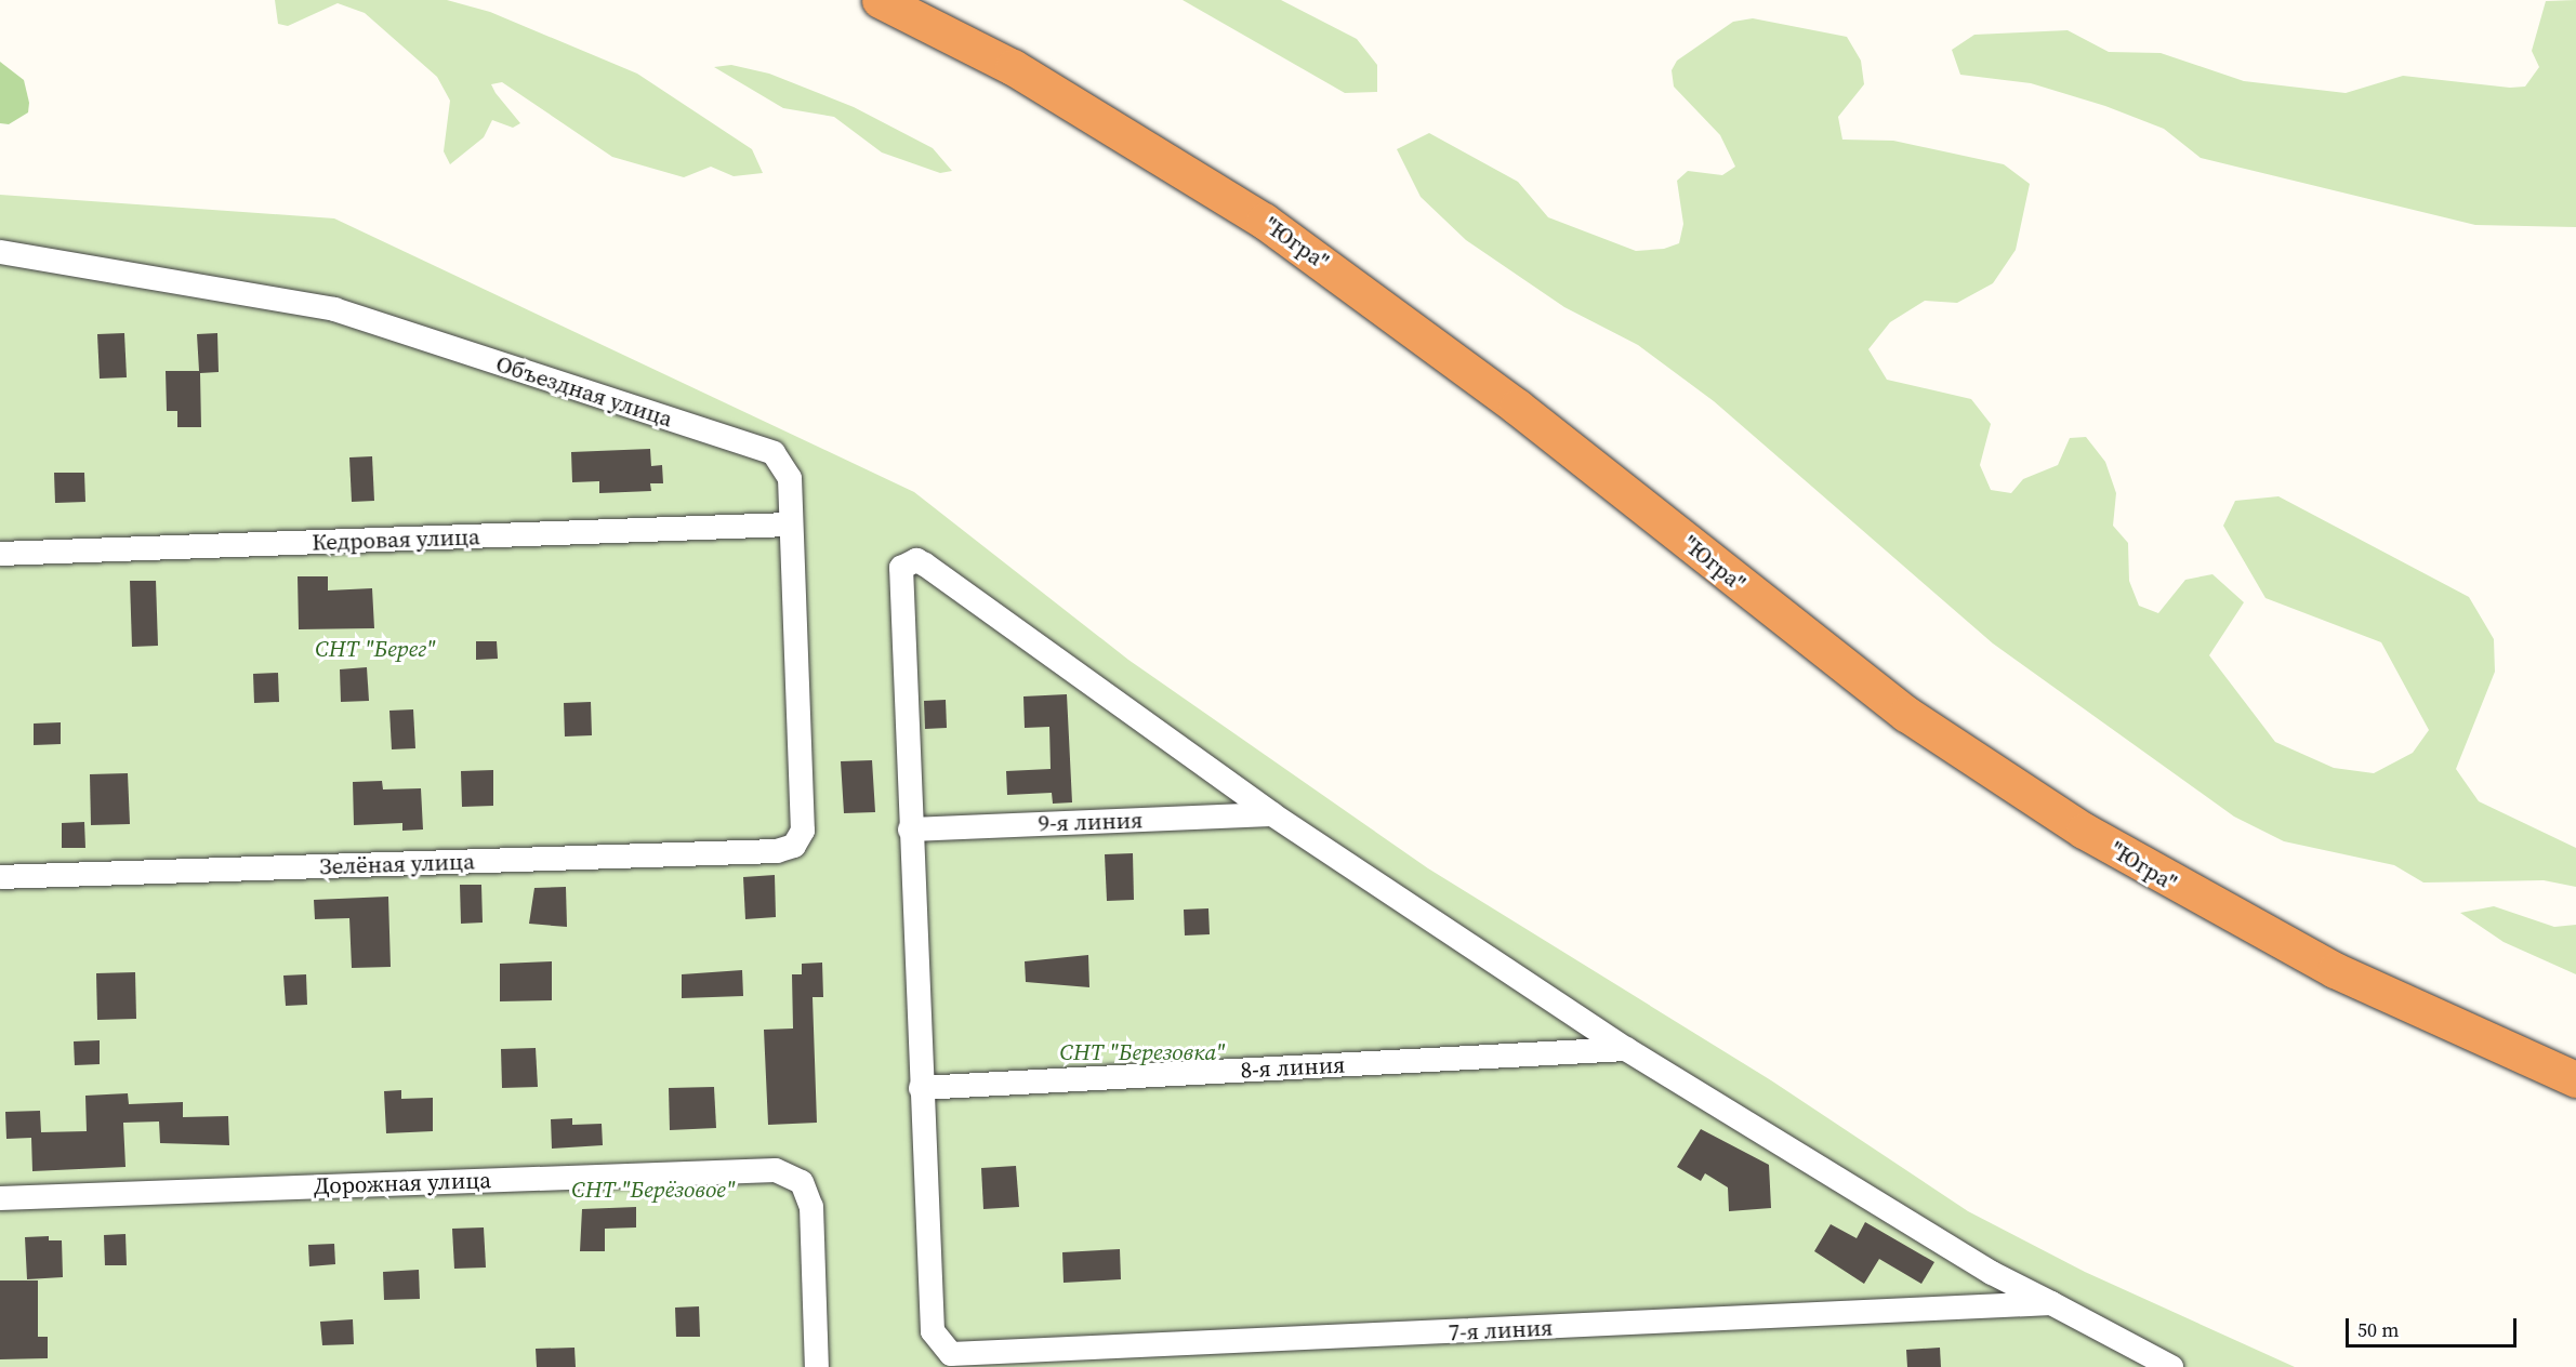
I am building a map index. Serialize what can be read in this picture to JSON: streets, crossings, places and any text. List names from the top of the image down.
{
  "streets": {
    "highway": ["\"Югра\""],
    "street": [
      "Объездная улица",
      "Кедровая улица",
      "9-я линия",
      "Зелёная улица",
      "8-я линия",
      "Дорожная улица",
      "7-я линия"
    ]
  },
  "crossings": [
    ["Объездная улица", "Кедровая улица"],
    ["Объездная улица", "Зелёная улица"],
    ["8-я линия", "7-я линия"]
  ],
  "parks": ["СНТ \"Берег\"", "СНТ \"Березовка\"", "СНТ \"Берёзовое\""],
  "scale_bar": "50 m"
}
